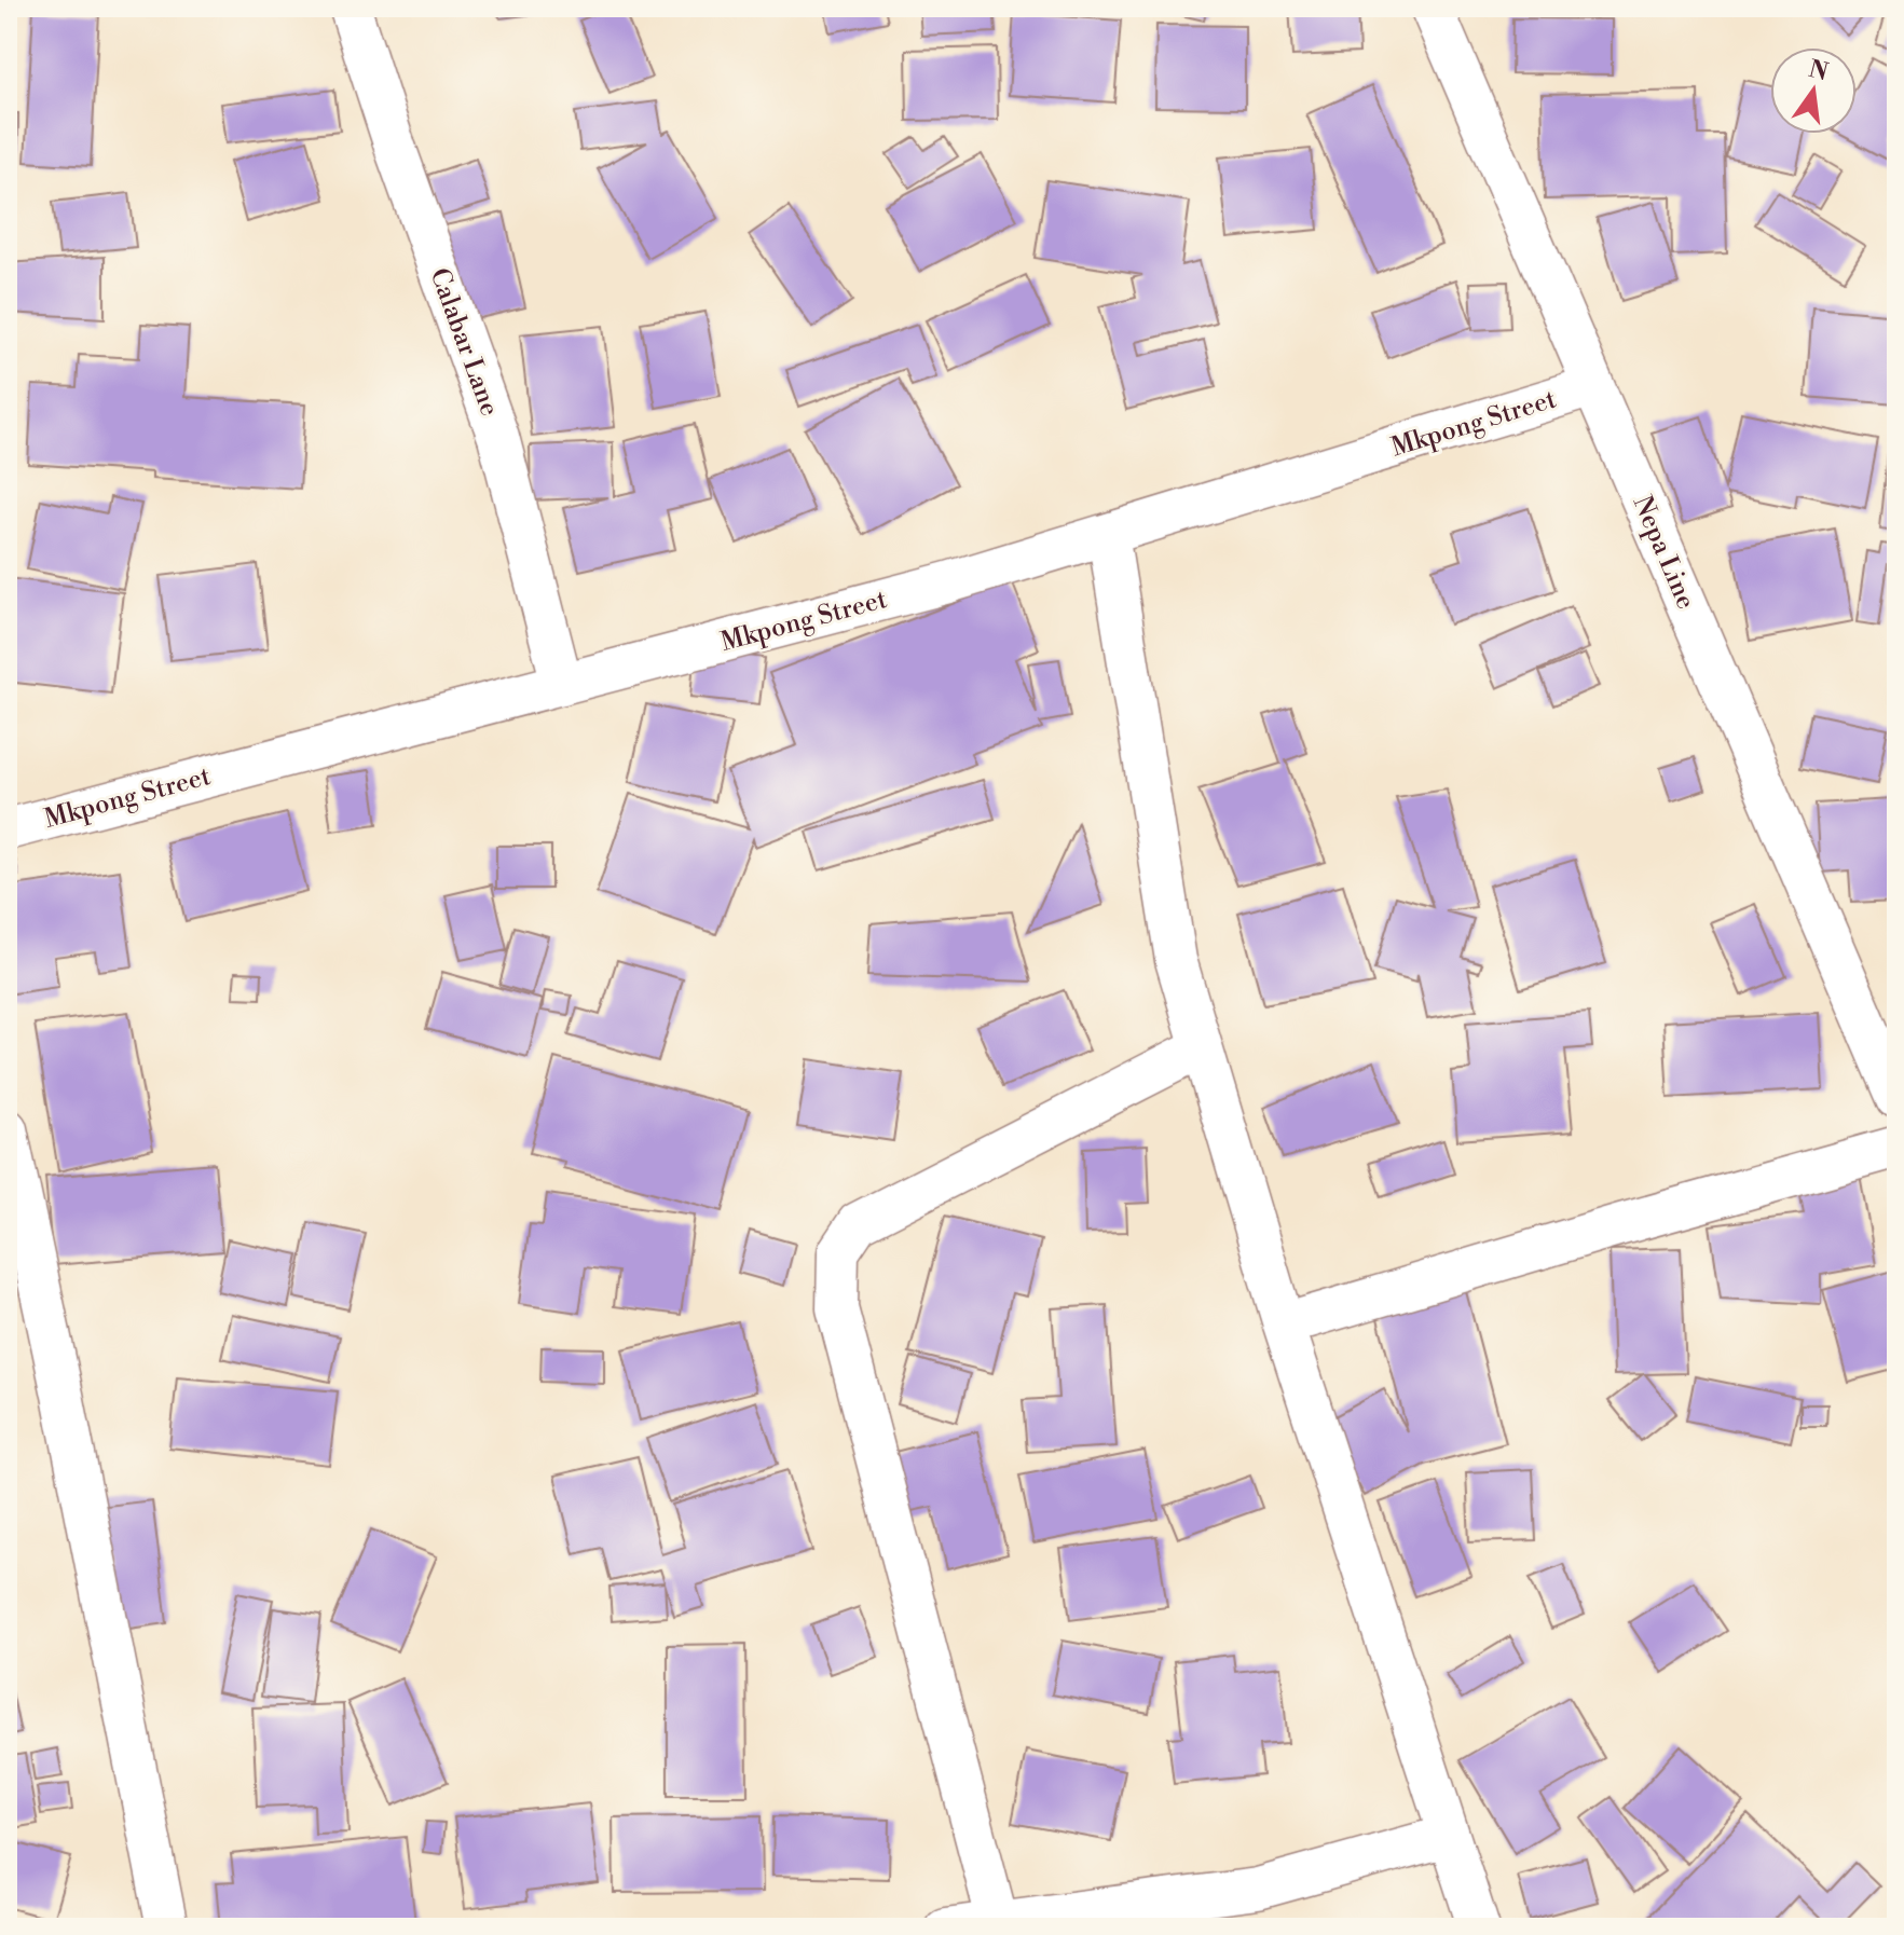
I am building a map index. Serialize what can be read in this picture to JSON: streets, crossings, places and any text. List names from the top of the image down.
{
  "streets": {
    "street": ["Calabar Lane", "Mkpong Street", "Nepa Line"]
  },
  "crossings": [
    ["Calabar Lane", "Mkpong Street"],
    ["Mkpong Street", "Nepa Line"]
  ],
  "north": "top"
}
